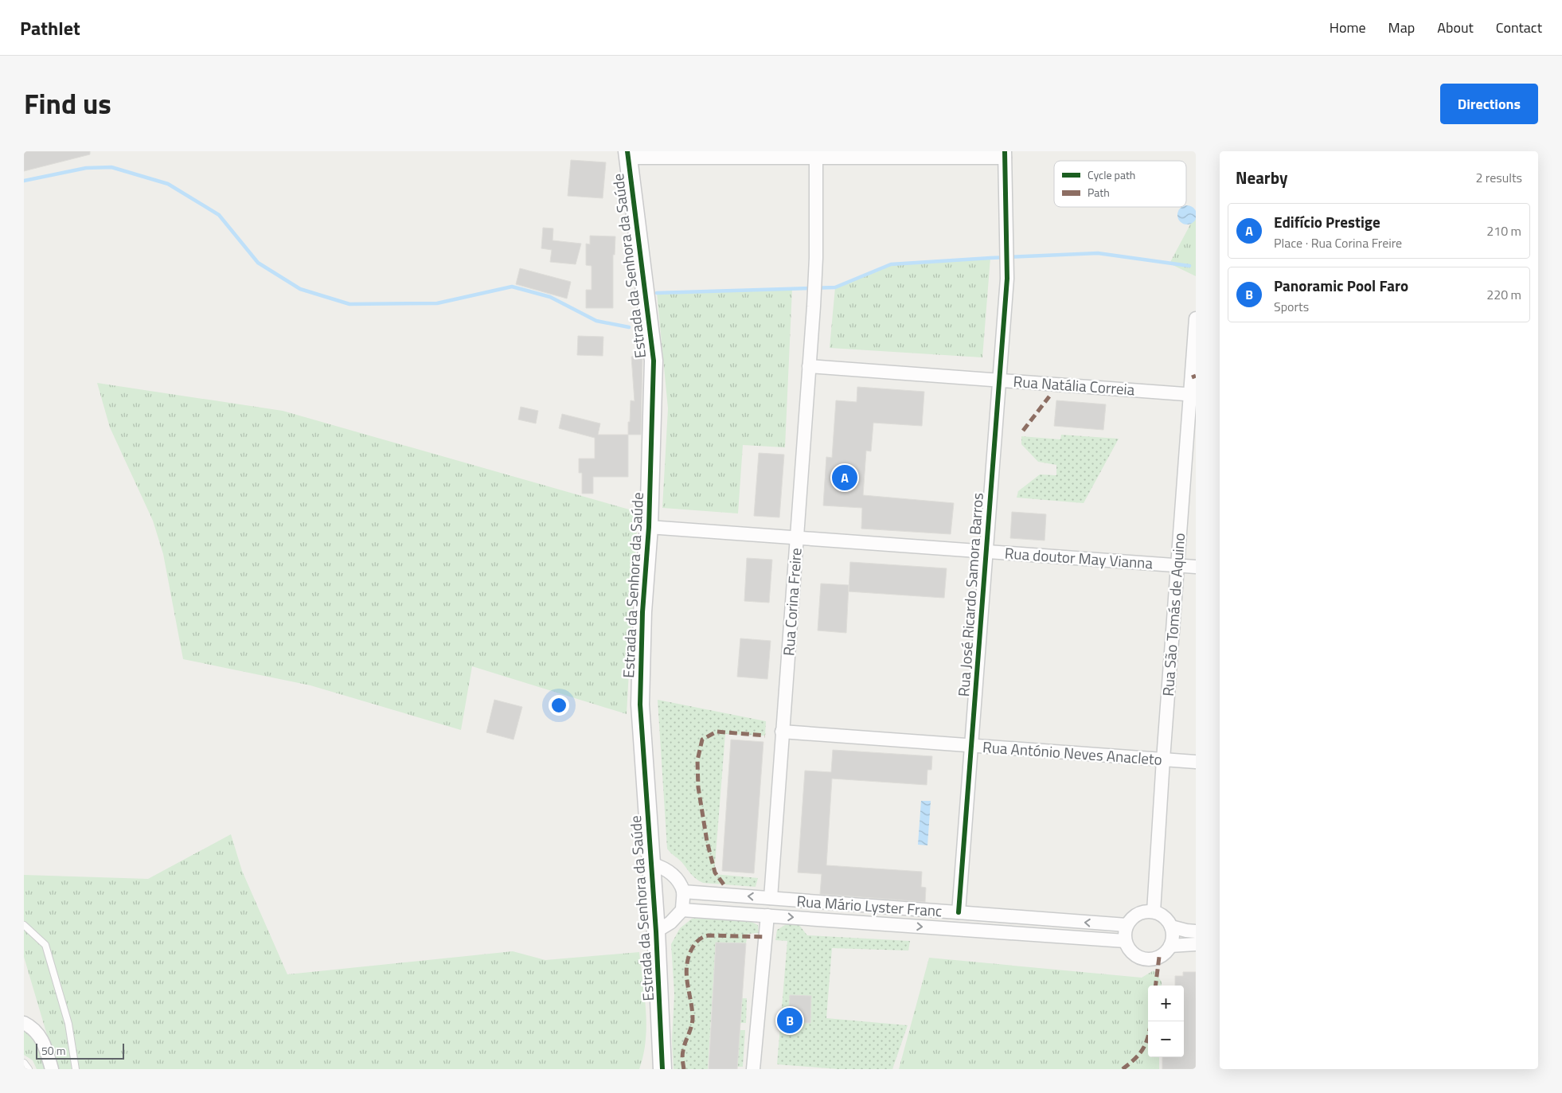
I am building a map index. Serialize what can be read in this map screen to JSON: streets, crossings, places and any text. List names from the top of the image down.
{
  "streets": {
    "street": [
      "Estrada da Senhora da Saúde",
      "Rua Natália Correia",
      "Rua doutor May Vianna",
      "Rua José Ricardo Samora Barros",
      "Rua Corina Freire",
      "Rua São Tomás de Aquino",
      "Rua António Neves Anacleto",
      "Rua Mário Lyster Franc"
    ]
  },
  "crossings": [
    ["Estrada da Senhora da Saúde", "Rua doutor May Vianna"],
    ["Rua Natália Correia", "Rua José Ricardo Samora Barros"],
    ["Rua Natália Correia", "Rua Corina Freire"],
    ["Rua Natália Correia", "Rua São Tomás de Aquino"],
    ["Rua doutor May Vianna", "Rua José Ricardo Samora Barros"],
    ["Rua doutor May Vianna", "Rua Corina Freire"],
    ["Rua doutor May Vianna", "Rua São Tomás de Aquino"],
    ["Rua José Ricardo Samora Barros", "Rua António Neves Anacleto"],
    ["Rua José Ricardo Samora Barros", "Rua Mário Lyster Franc"],
    ["Rua Corina Freire", "Rua António Neves Anacleto"],
    ["Rua Corina Freire", "Rua Mário Lyster Franc"],
    ["Rua São Tomás de Aquino", "Rua António Neves Anacleto"],
    ["Rua São Tomás de Aquino", "Rua Mário Lyster Franc"]
  ],
  "legend": ["Cycle path", "Path"],
  "scale_bar": "50 m",
  "page": {
    "header": "Pathlet",
    "nav": [
      "Home",
      "Map",
      "About",
      "Contact"
    ],
    "title": "Find us",
    "buttons": "Directions",
    "heading": ["Nearby", "2 results"],
    "list": [
      {
        "mark": "A",
        "name": "Edifício Prestige",
        "note": "Place · Rua Corina Freire",
        "value": "210 m"
      },
      {
        "mark": "B",
        "name": "Panoramic Pool Faro",
        "note": "Sports",
        "value": "220 m"
      }
    ],
    "pins": ["A", "B"],
    "map_buttons": ["+", "−"],
    "scale": "50 m"
  }
}
